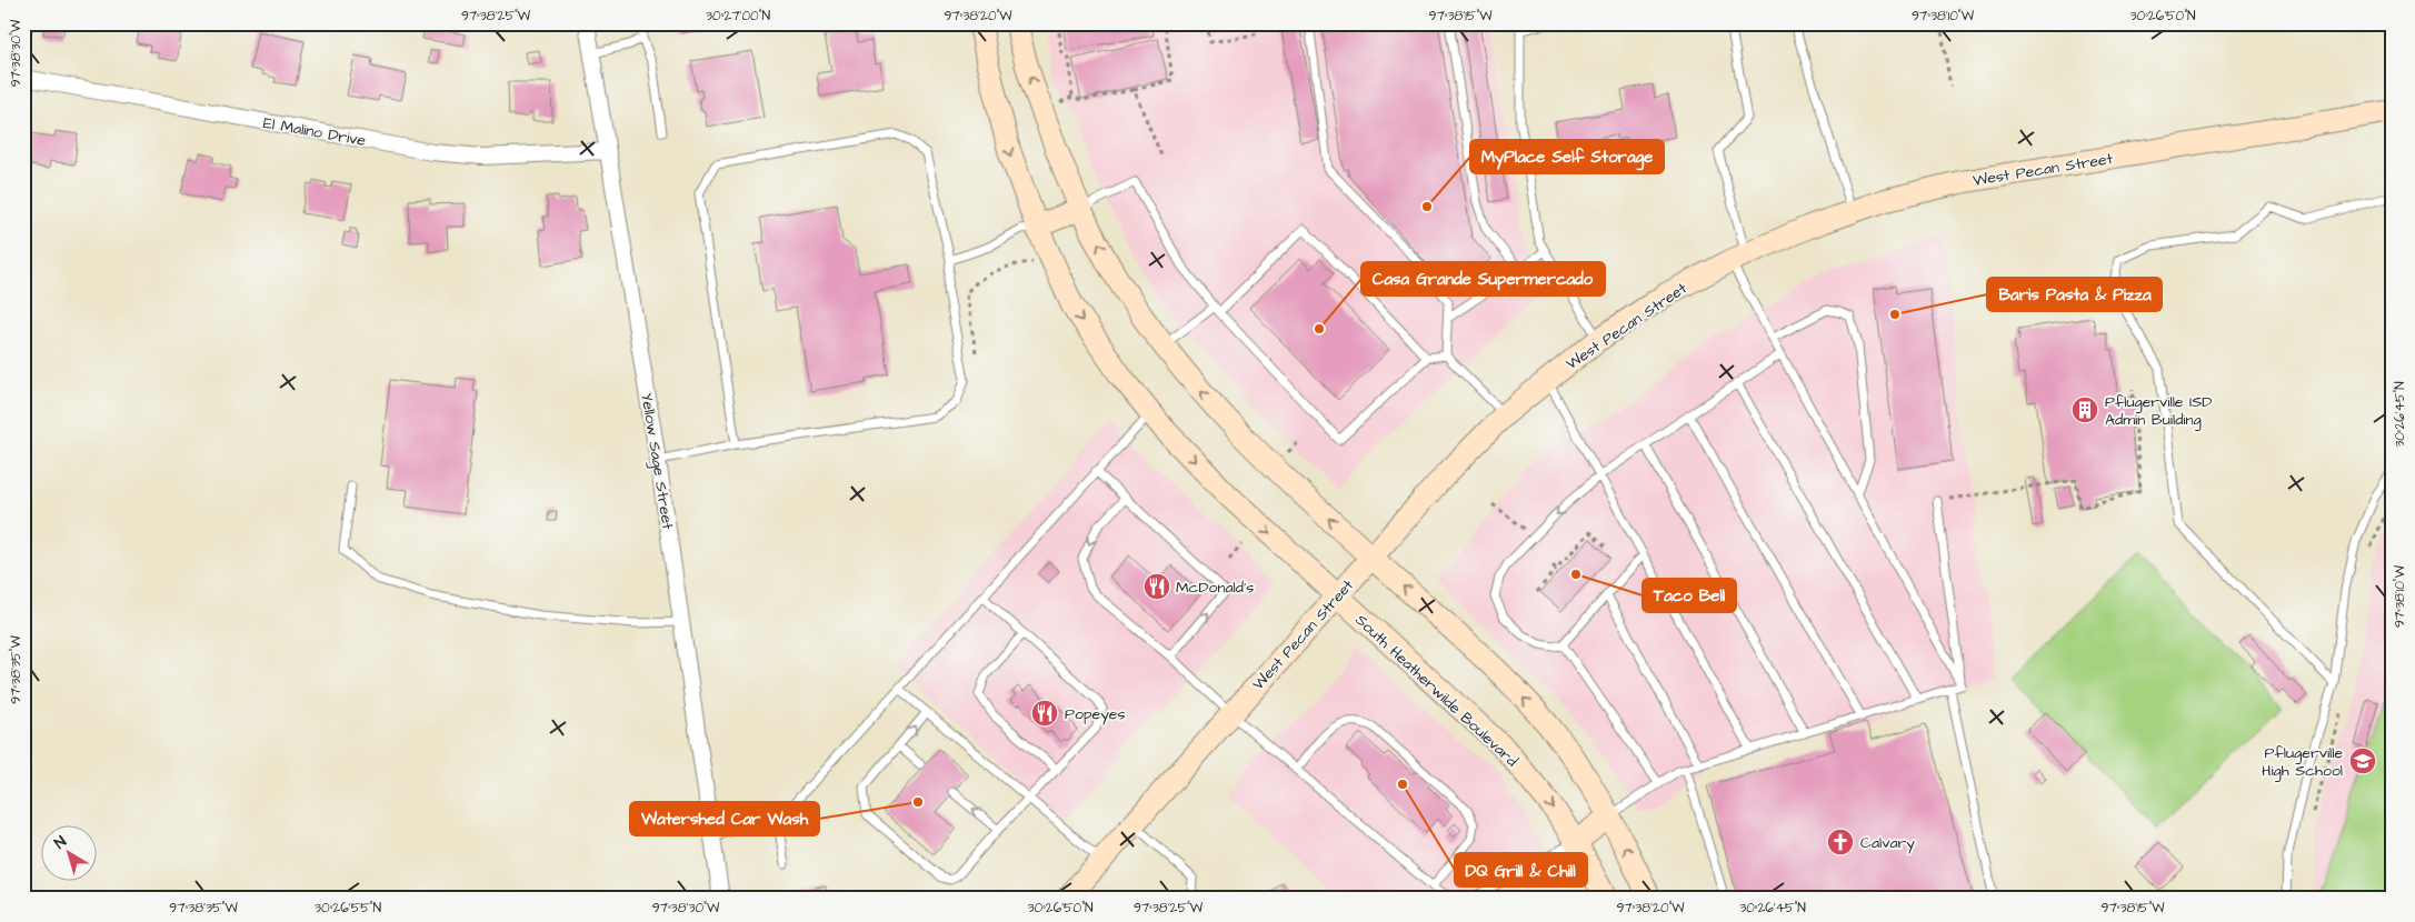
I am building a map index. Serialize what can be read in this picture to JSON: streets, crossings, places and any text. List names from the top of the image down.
{
  "streets": {
    "main road": ["West Pecan Street", "South Heatherwilde Boulevard"],
    "street": ["El Malino Drive", "Yellow Sage Street"]
  },
  "crossings": [
    ["El Malino Drive", "Yellow Sage Street"],
    ["West Pecan Street", "South Heatherwilde Boulevard"]
  ],
  "places": {
    "other": [
      "MyPlace Self Storage",
      "Baris Pasta & Pizza",
      "Casa Grande Supermercado",
      "Taco Bell",
      "DQ Grill & Chill",
      "Watershed Car Wash"
    ],
    "building": ["Pflugerville ISD Admin Building"],
    "restaurant": ["McDonald's", "Popeyes"],
    "school or university": ["Pflugerville High School"],
    "church": ["Calvary"]
  },
  "north": "top left",
  "coordinates": [
    "97°38'25\"W",
    "30°27'00\"N",
    "97°38'20\"W",
    "97°38'15\"W",
    "97°38'10\"W",
    "30°26'50\"N",
    "97°38'30\"W",
    "30°26'45\"N",
    "97°38'35\"W",
    "30°26'55\"N"
  ]
}
